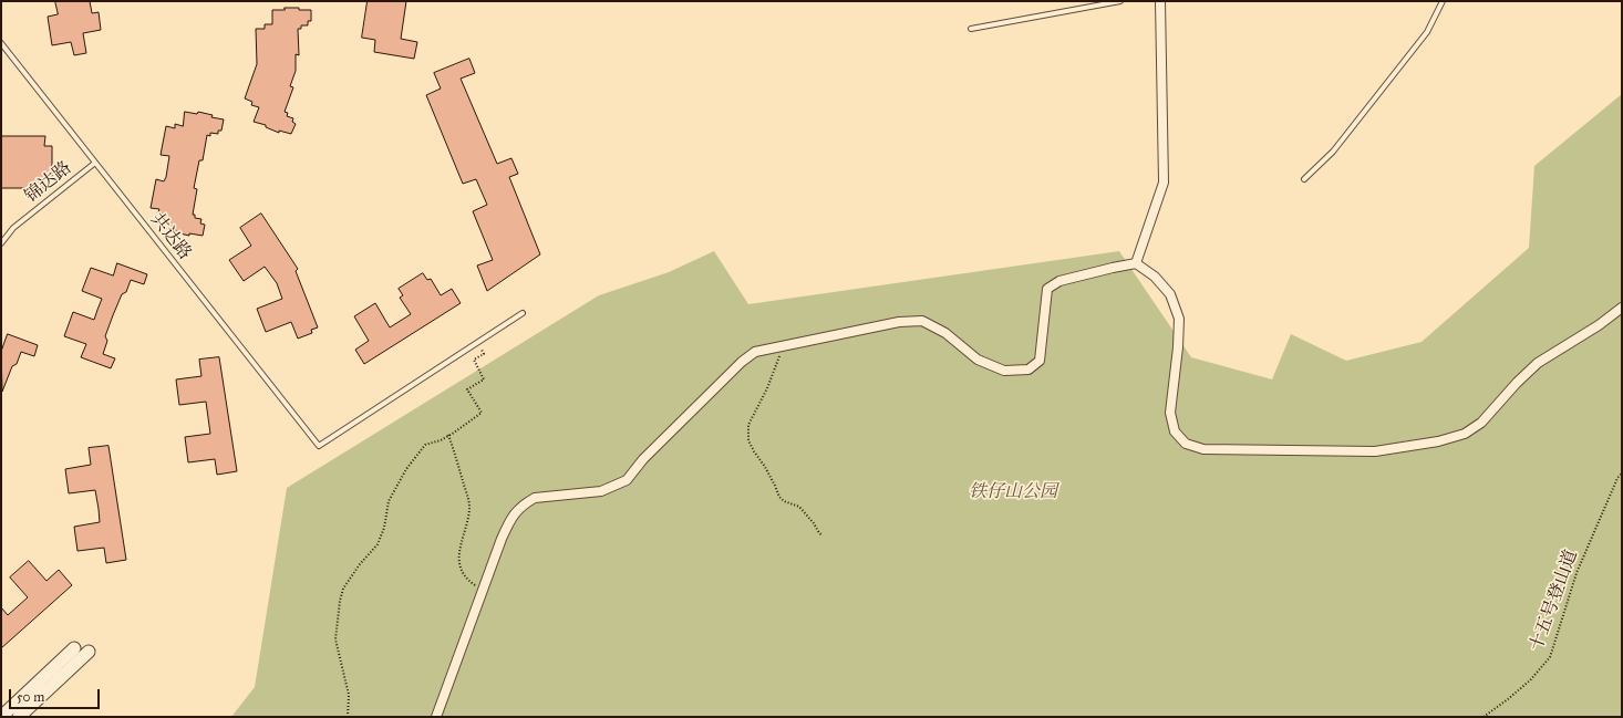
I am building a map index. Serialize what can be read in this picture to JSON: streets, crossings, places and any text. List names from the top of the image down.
{
  "streets": {
    "lane": ["锦达路", "共达路"],
    "path": ["十五号登山道"]
  },
  "crossings": [
    ["锦达路", "共达路"]
  ],
  "parks": ["铁仔山公园"],
  "scale_bar": "50 m"
}
